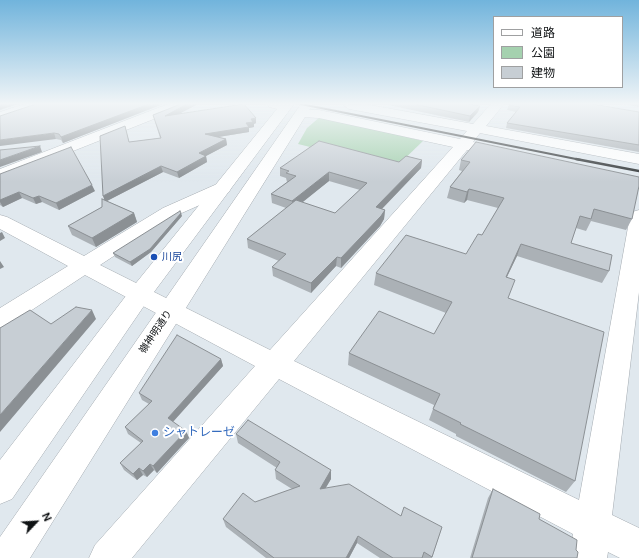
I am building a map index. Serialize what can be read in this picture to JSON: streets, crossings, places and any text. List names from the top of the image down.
{
  "streets": {
    "street": ["嶺神明通り"]
  },
  "places": ["川尻", "シャトレーゼ"],
  "legend": ["道路", "公園", "建物"],
  "north": "top right"
}
